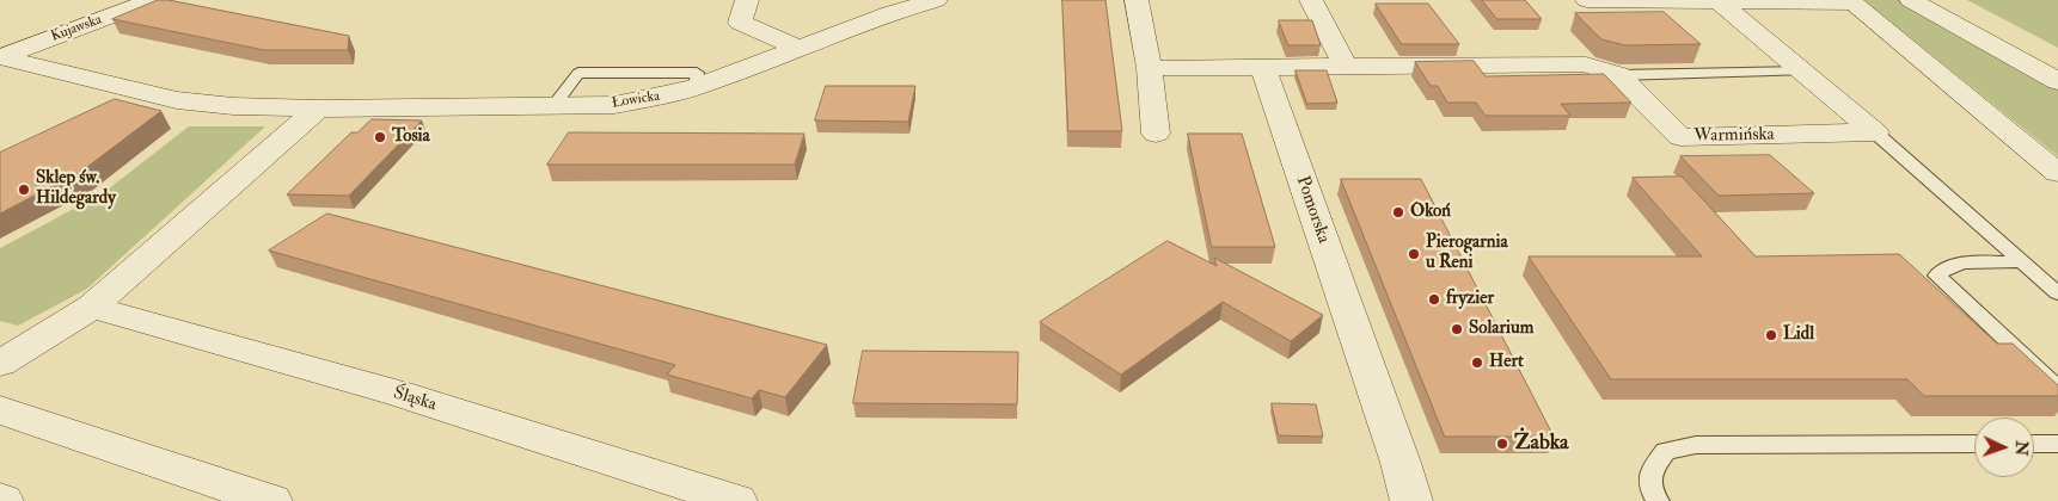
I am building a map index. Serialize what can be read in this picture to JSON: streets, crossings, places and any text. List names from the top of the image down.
{
  "streets": {
    "street": [
      "Kujawska",
      "Łowicka",
      "Warmińska",
      "Pomorska",
      "Śląska"
    ]
  },
  "crossings": [
    ["Kujawska", "Łowicka"]
  ],
  "places": [
    "Tosia",
    "Sklep św. Hildegardy",
    "Okoń",
    "Pierogarnia u Reni",
    "fryzier",
    "Solarium",
    "Lidl",
    "Hert",
    "Żabka"
  ],
  "north": "right"
}
